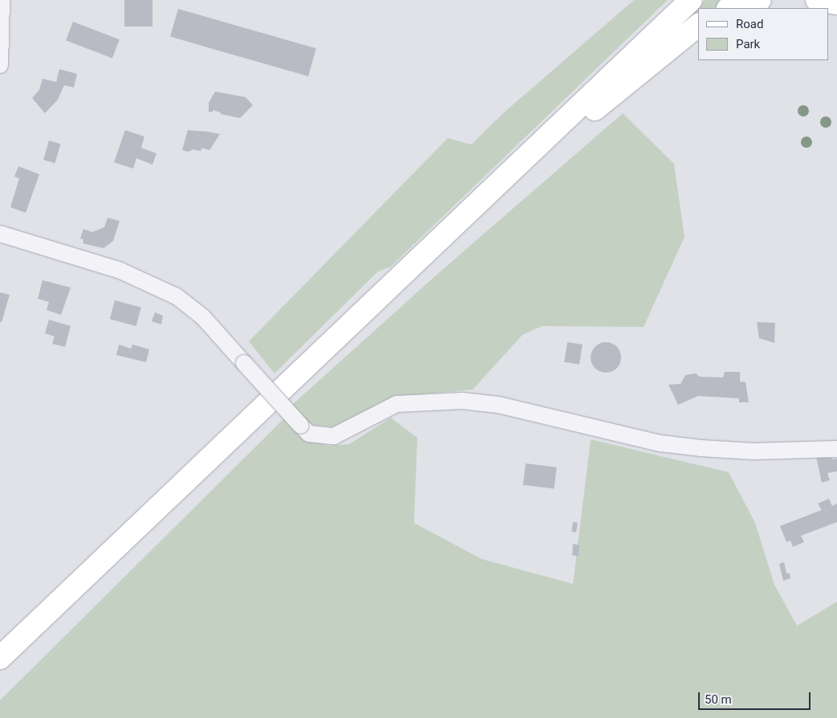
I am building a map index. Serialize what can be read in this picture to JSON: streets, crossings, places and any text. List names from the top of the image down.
{
  "legend": ["Road", "Park"],
  "scale_bar": "50 m"
}
